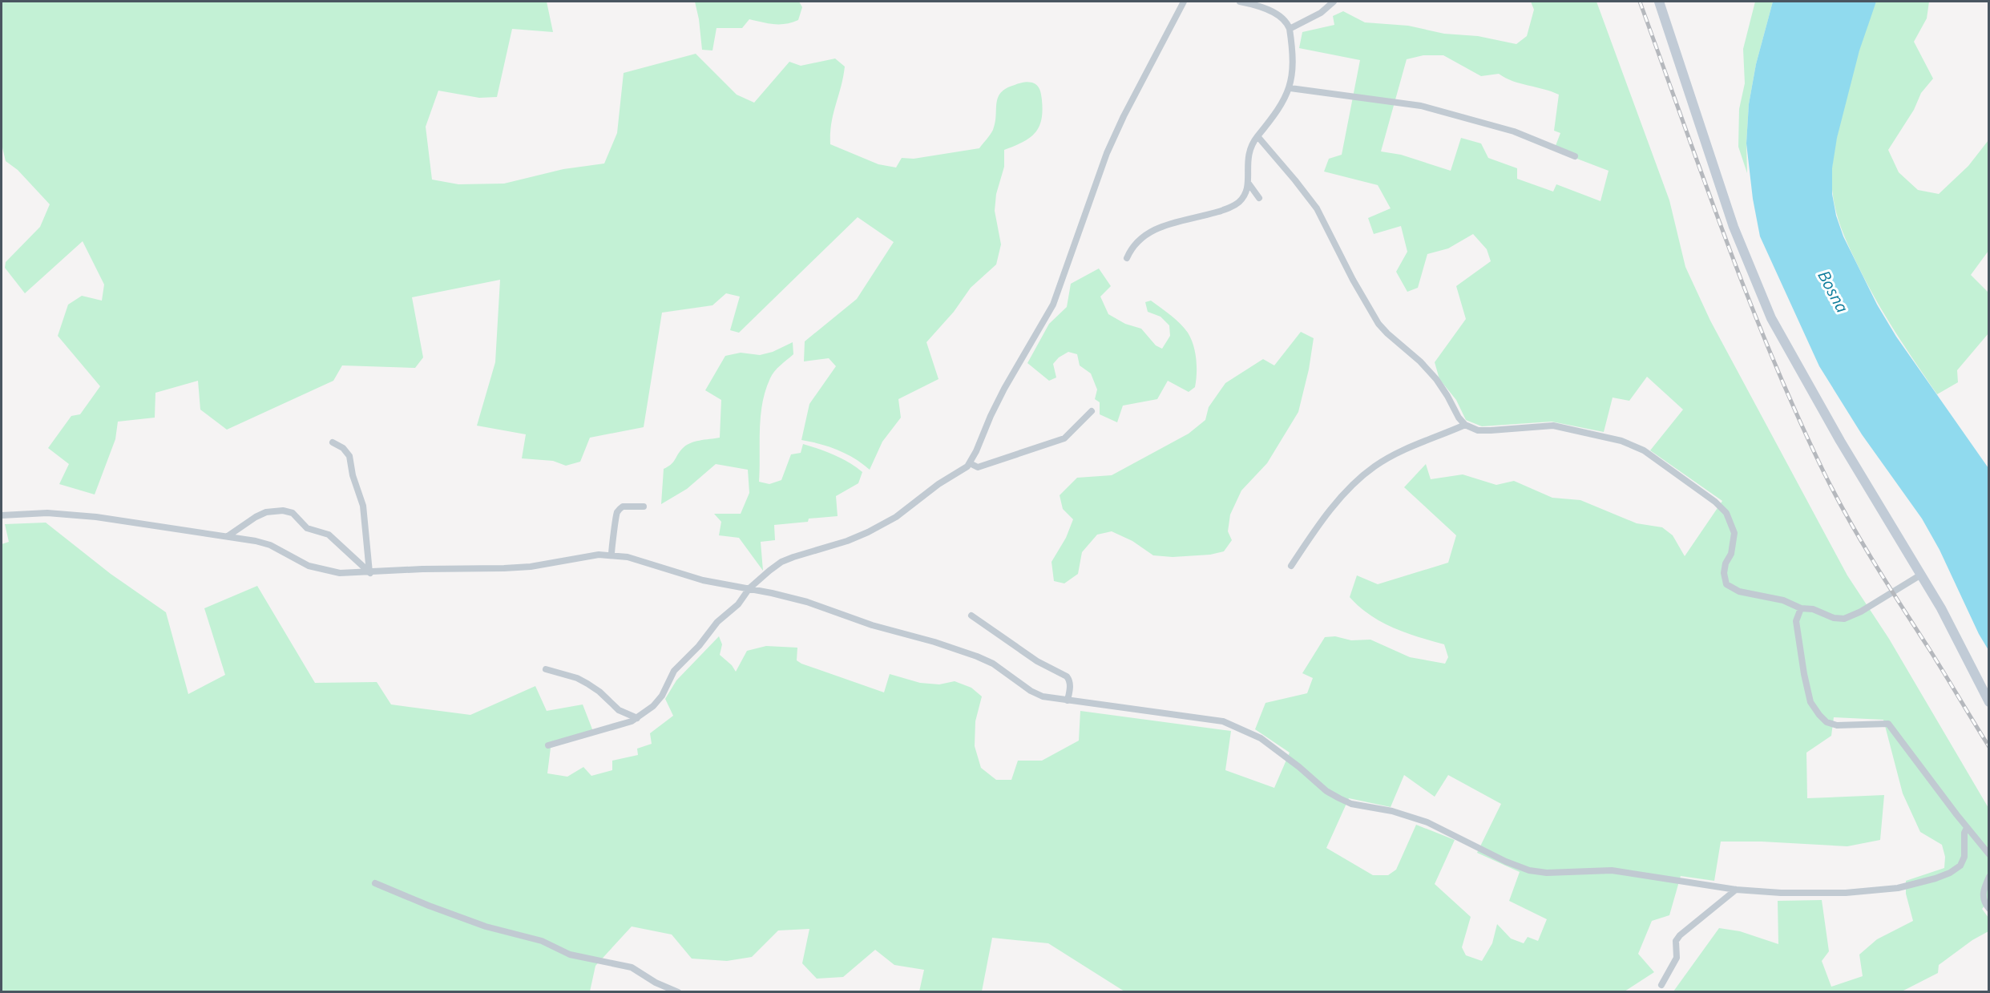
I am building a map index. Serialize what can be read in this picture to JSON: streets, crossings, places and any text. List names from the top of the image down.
{
  "water": ["Bosna"]
}
